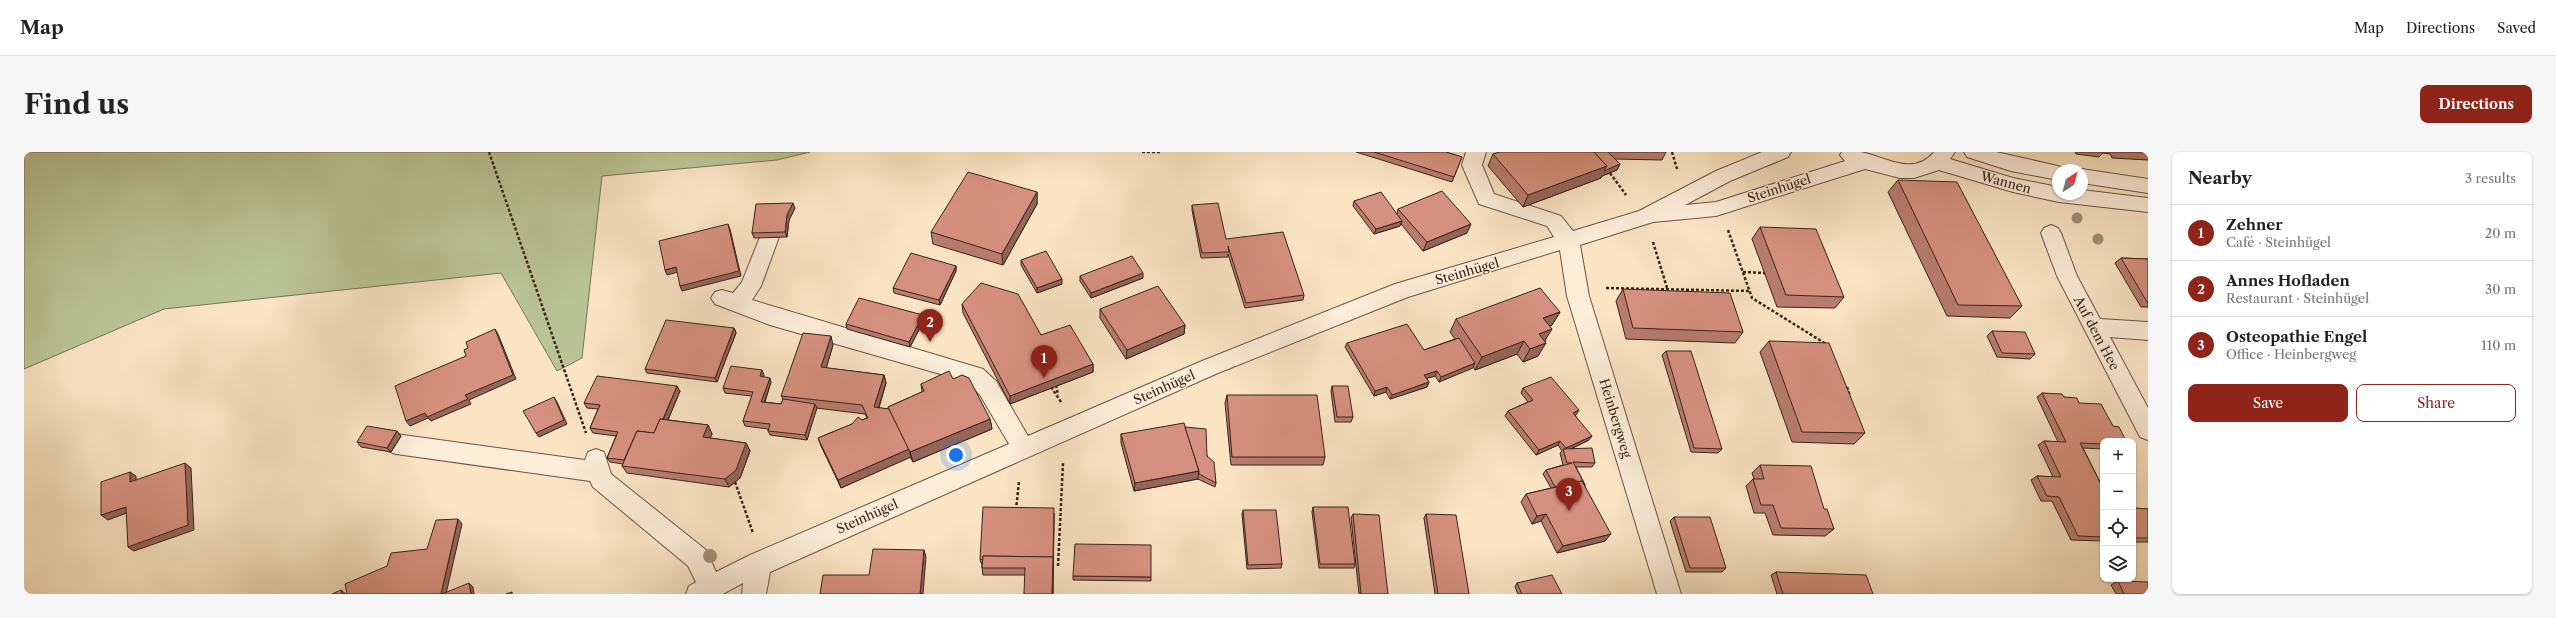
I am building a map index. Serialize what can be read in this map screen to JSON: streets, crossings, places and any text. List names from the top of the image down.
{
  "streets": {
    "street": [
      "Wannen",
      "Steinhügel",
      "Auf dem Hee",
      "Heinbergweg"
    ]
  },
  "crossings": [
    ["Steinhügel", "Heinbergweg"]
  ],
  "north": "top right",
  "page": {
    "header": "Map",
    "nav": ["Map", "Directions", "Saved"],
    "buttons": [
      "Directions",
      ["Save", "Share"]
    ],
    "title": "Find us",
    "heading": ["Nearby", "3 results"],
    "list": [
      {
        "mark": "1",
        "name": "Zehner",
        "note": "Café · Steinhügel",
        "value": "20 m"
      },
      {
        "mark": "2",
        "name": "Annes Hofladen",
        "note": "Restaurant · Steinhügel",
        "value": "30 m"
      },
      {
        "mark": "3",
        "name": "Osteopathie Engel",
        "note": "Office · Heinbergweg",
        "value": "110 m"
      }
    ],
    "pins": ["2", "1", "3"],
    "map_buttons": ["+", "−"]
  }
}
